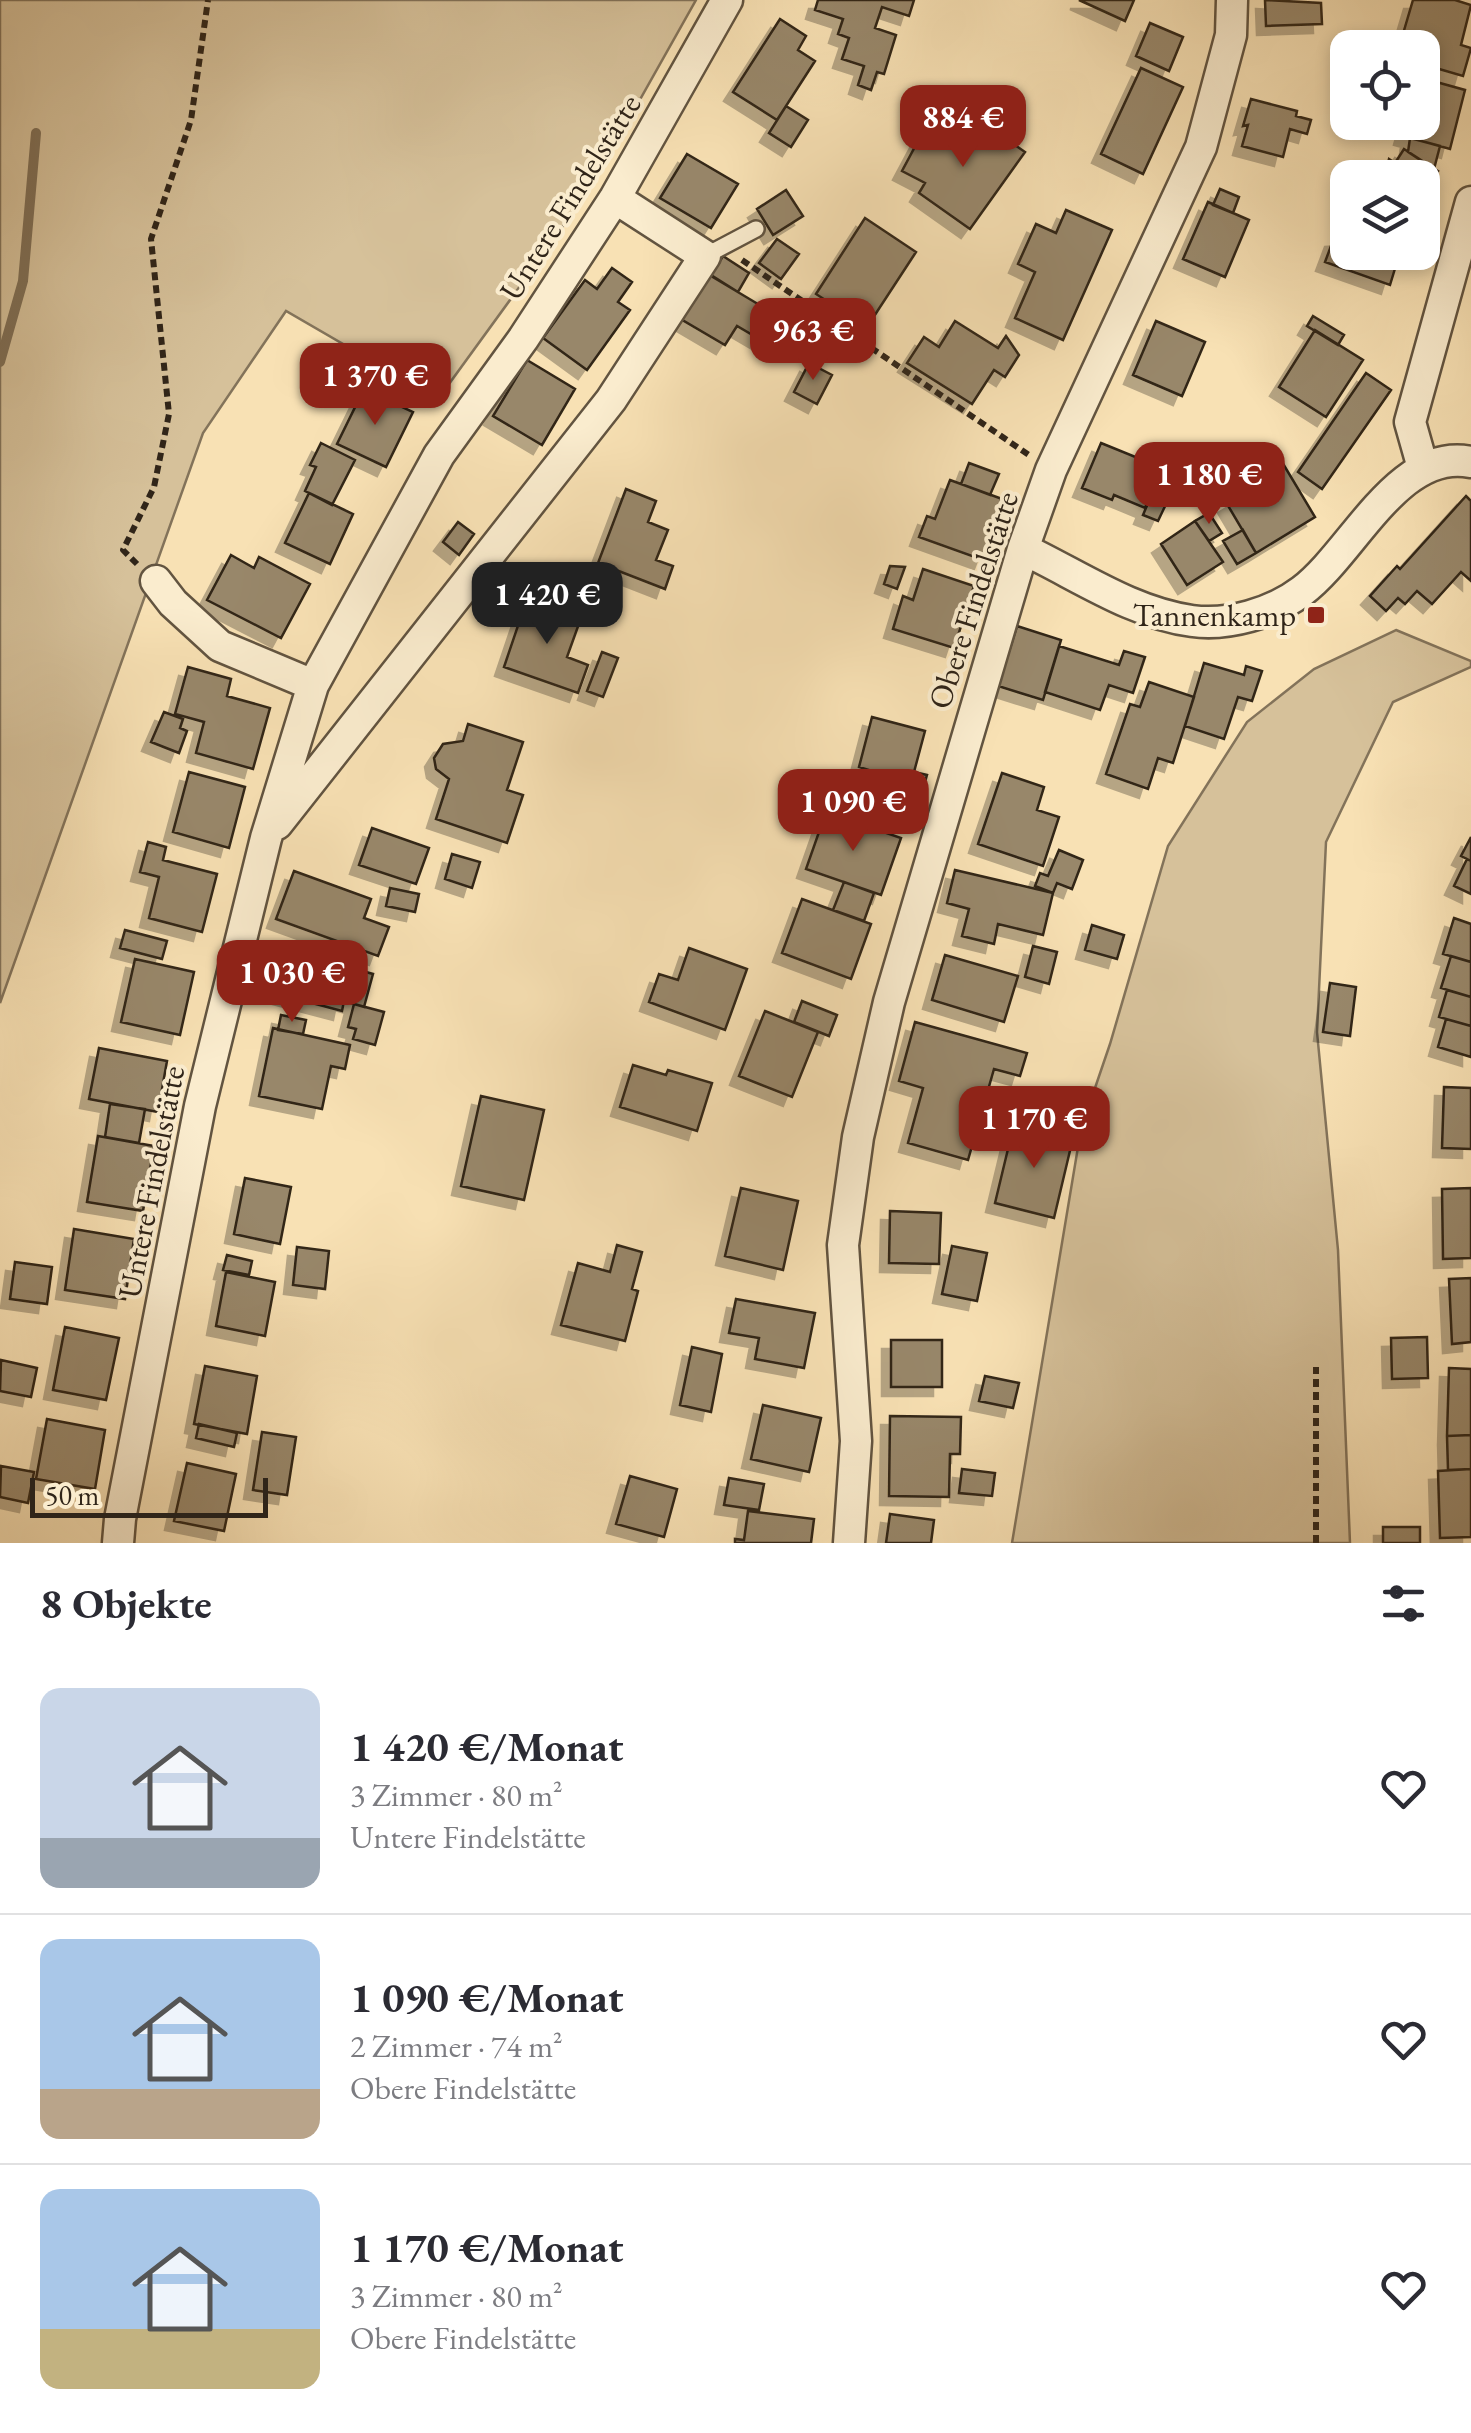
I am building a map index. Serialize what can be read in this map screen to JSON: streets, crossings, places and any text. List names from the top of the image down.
{
  "streets": {
    "street": ["Untere Findelstätte", "Obere Findelstätte"]
  },
  "places": {
    "transit": ["Tannenkamp"]
  },
  "scale_bar": "50 m",
  "page": {
    "price": [
      "884 €",
      "963 €",
      "1 370 €",
      "1 180 €",
      "1 420 €",
      "1 090 €",
      "1 030 €",
      "1 170 €"
    ],
    "scale": "50 m",
    "heading": "8 Objekte",
    "list": [
      {
        "name": "1 420 €/Monat",
        "note": "3 Zimmer · 80 m² · Untere Findelstätte"
      },
      {
        "name": "1 090 €/Monat",
        "note": "2 Zimmer · 74 m² · Obere Findelstätte"
      },
      {
        "name": "1 170 €/Monat",
        "note": "3 Zimmer · 80 m² · Obere Findelstätte"
      }
    ]
  }
}
